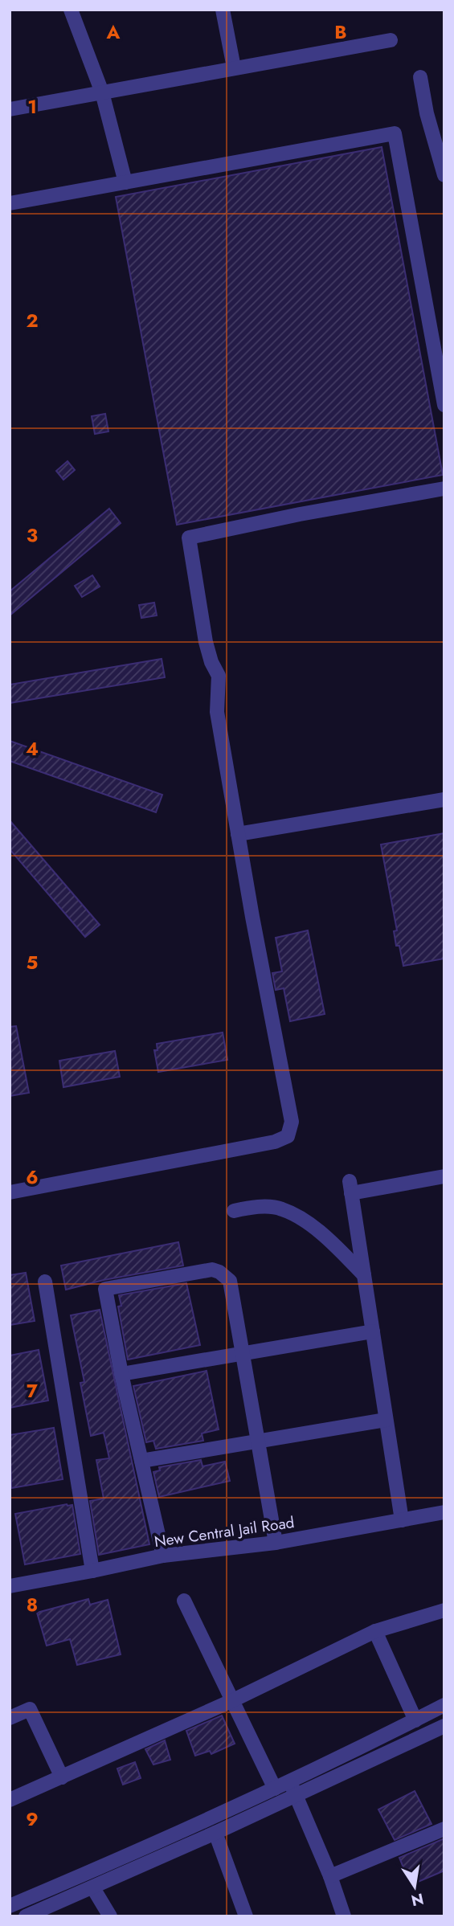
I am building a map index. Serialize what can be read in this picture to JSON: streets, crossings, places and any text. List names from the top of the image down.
{
  "streets": {
    "street": ["New Central Jail Road"]
  },
  "north": "bottom",
  "grid": {
    "columns": ["A", "B"],
    "rows": [
      "1",
      "2",
      "3",
      "4",
      "5",
      "6",
      "7",
      "8",
      "9"
    ]
  }
}
